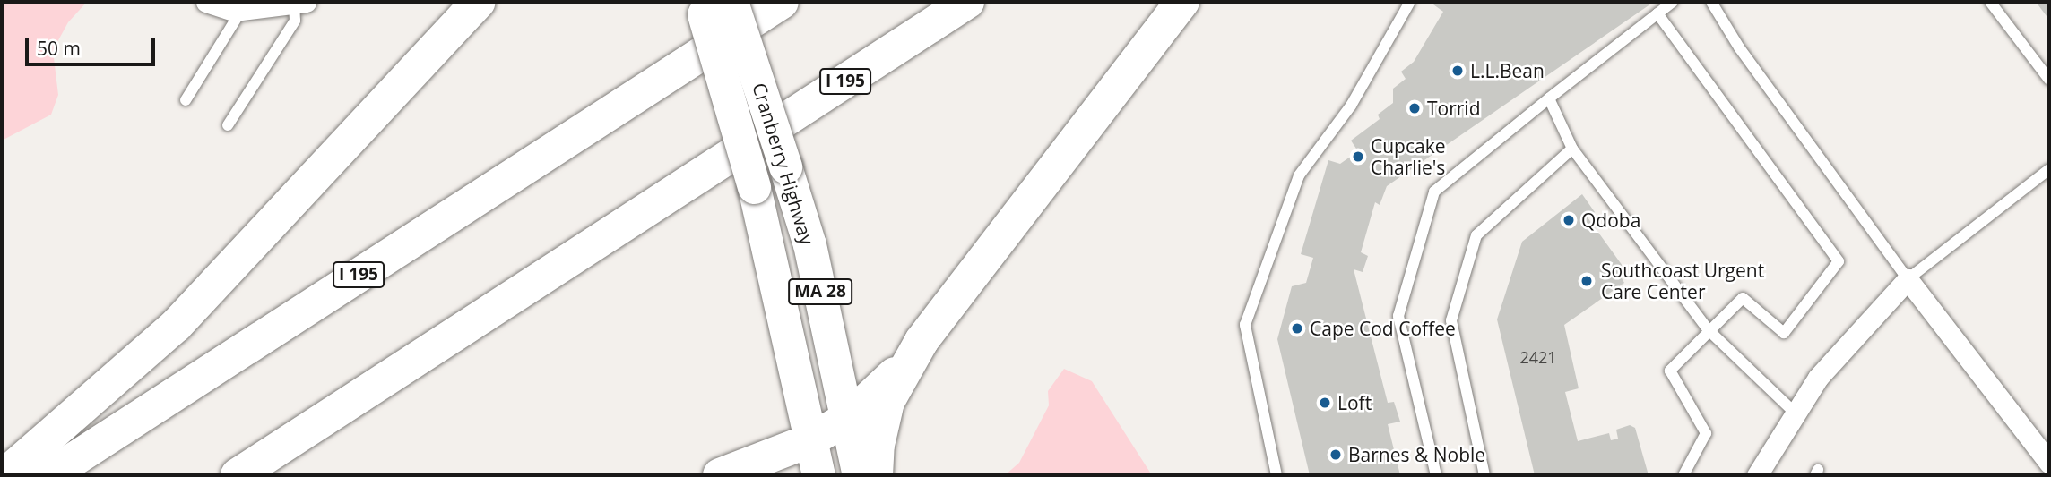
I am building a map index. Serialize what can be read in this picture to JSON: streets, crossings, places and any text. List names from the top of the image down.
{
  "streets": {
    "highway": ["I 195"],
    "main road": ["Cranberry Highway", "MA 28"]
  },
  "places": [
    "L.L.Bean",
    "Torrid",
    "Cupcake Charlie's",
    "Qdoba",
    "Southcoast Urgent Care Center",
    "Cape Cod Coffee",
    "Loft",
    "Barnes & Noble"
  ],
  "house_numbers": ["2421"],
  "scale_bar": "50 m"
}
